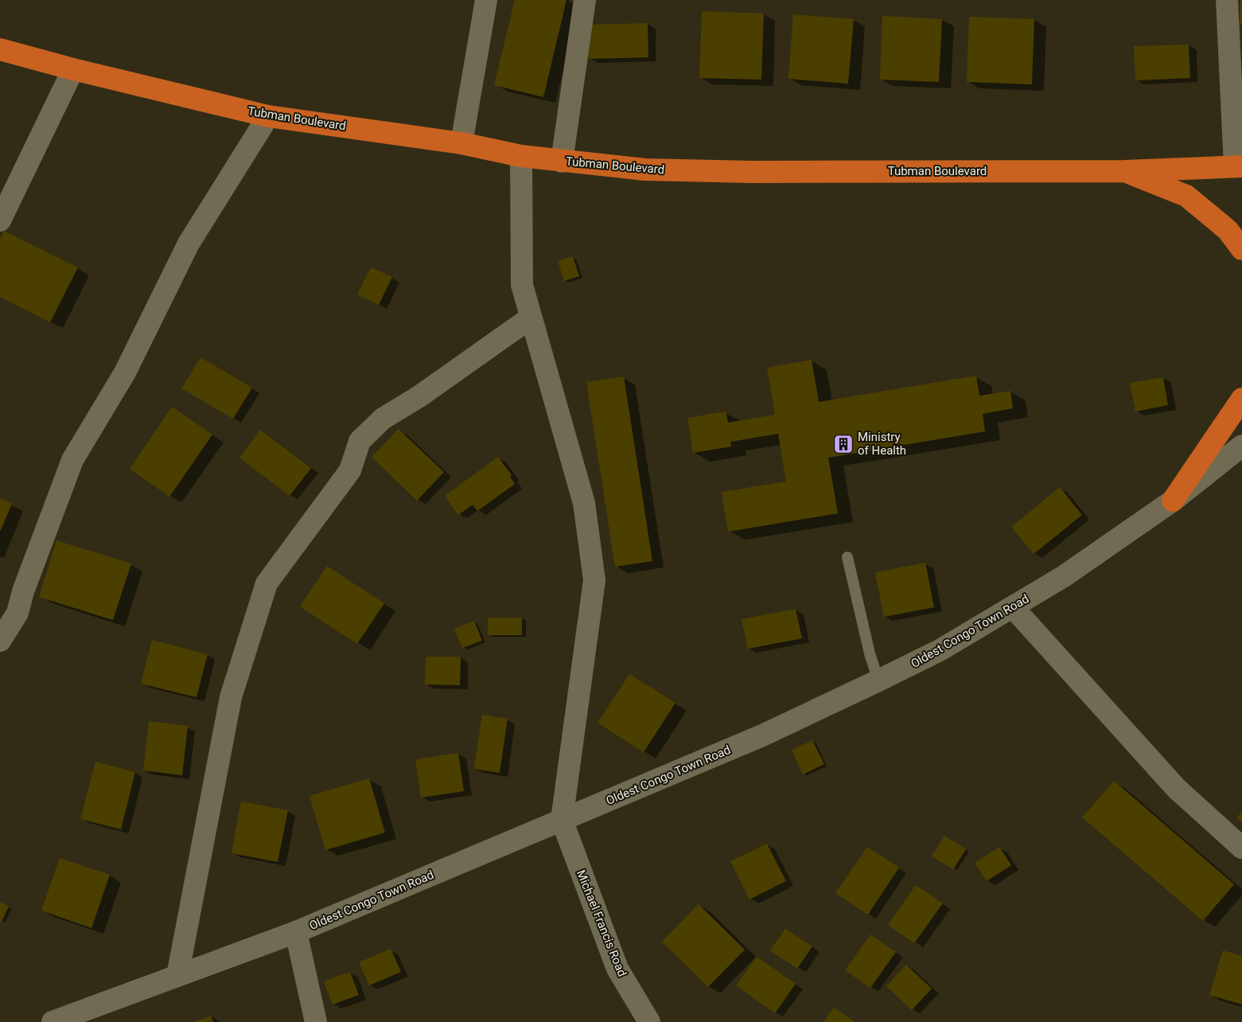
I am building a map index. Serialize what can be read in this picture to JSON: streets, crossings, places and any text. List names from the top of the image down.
{
  "streets": {
    "highway": ["Tubman Boulevard"],
    "street": ["Oldest Congo Town Road", "Michael Francis Road"]
  },
  "crossings": [
    ["Oldest Congo Town Road", "Michael Francis Road"]
  ],
  "places": {
    "building": ["Ministry of Health"]
  }
}
